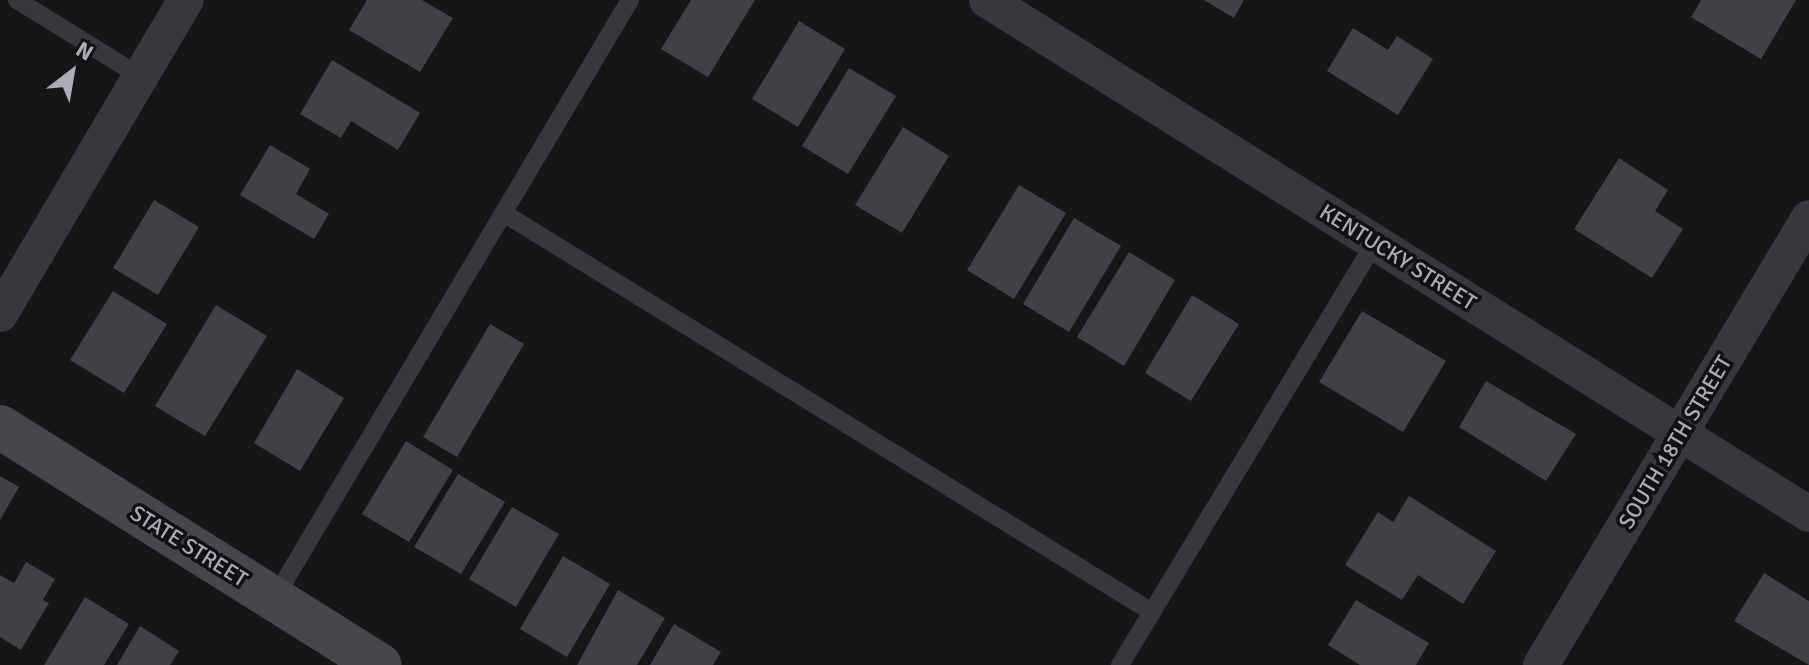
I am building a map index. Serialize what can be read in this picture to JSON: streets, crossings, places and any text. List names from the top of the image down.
{
  "streets": {
    "street": ["KENTUCKY STREET", "SOUTH 18TH STREET", "STATE STREET"]
  },
  "crossings": [
    ["KENTUCKY STREET", "SOUTH 18TH STREET"]
  ],
  "north": "top right"
}
